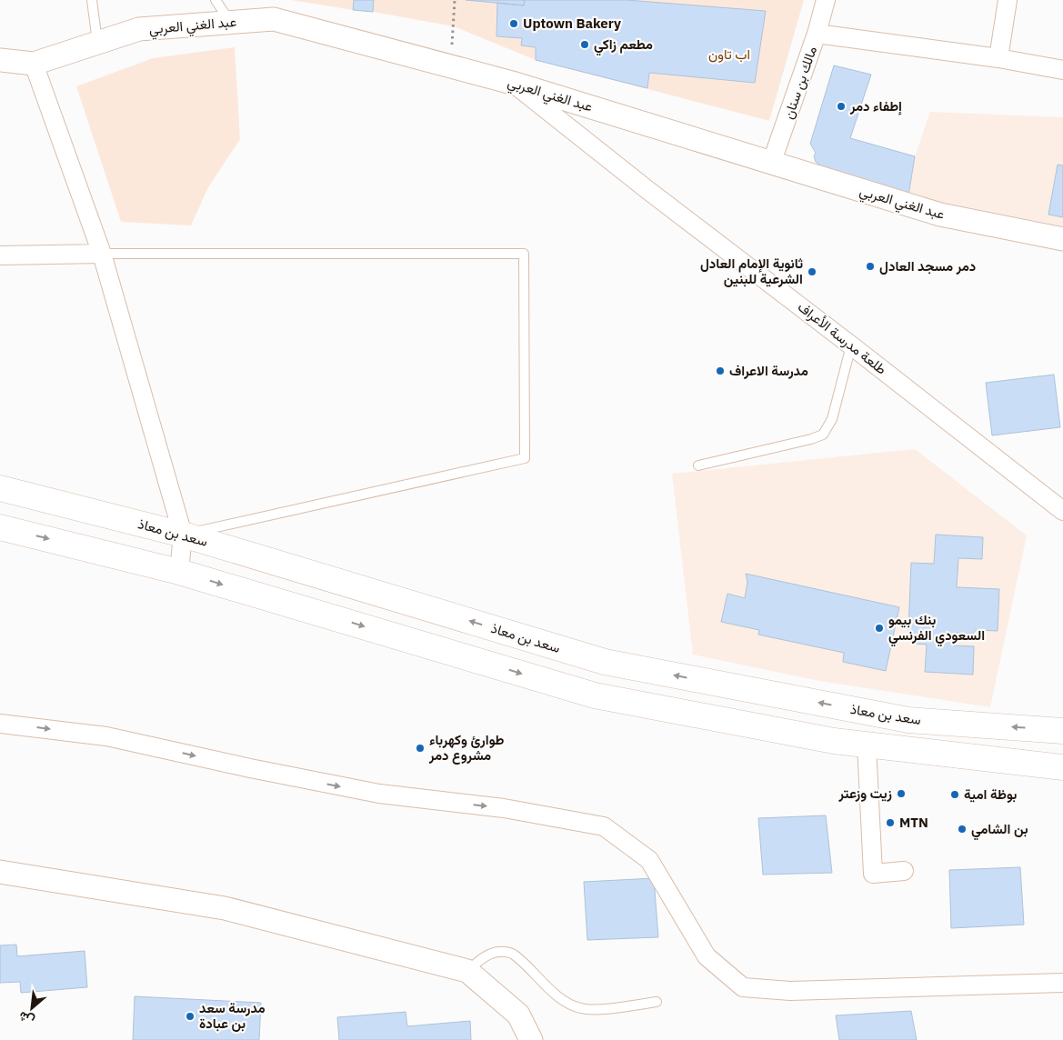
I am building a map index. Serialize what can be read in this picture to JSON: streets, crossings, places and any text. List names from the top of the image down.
{
  "streets": {
    "main road": ["سعد بن معاذ"],
    "street": ["عبد الغني العربي", "مالك بن سنان", "طلعة مدرسة الأعراف"]
  },
  "crossings": [
    ["عبد الغني العربي", "مالك بن سنان"],
    ["عبد الغني العربي", "طلعة مدرسة الأعراف"]
  ],
  "parks": ["اب تاون"],
  "places": [
    "Uptown Bakery",
    "مطعم زاكي",
    "إطفاء دمر",
    "دمر مسجد العادل",
    "ثانوية الإمام العادل الشرعية للبنين",
    "مدرسة الاعراف",
    "بنك بيمو السعودي الفرنسي",
    "طوارئ وكهرباء مشروع دمر",
    "زيت وزعتر",
    "بوظة امية",
    "MTN",
    "بن الشامي",
    "مدرسة سعد بن عبادة"
  ],
  "north": "bottom left"
}
